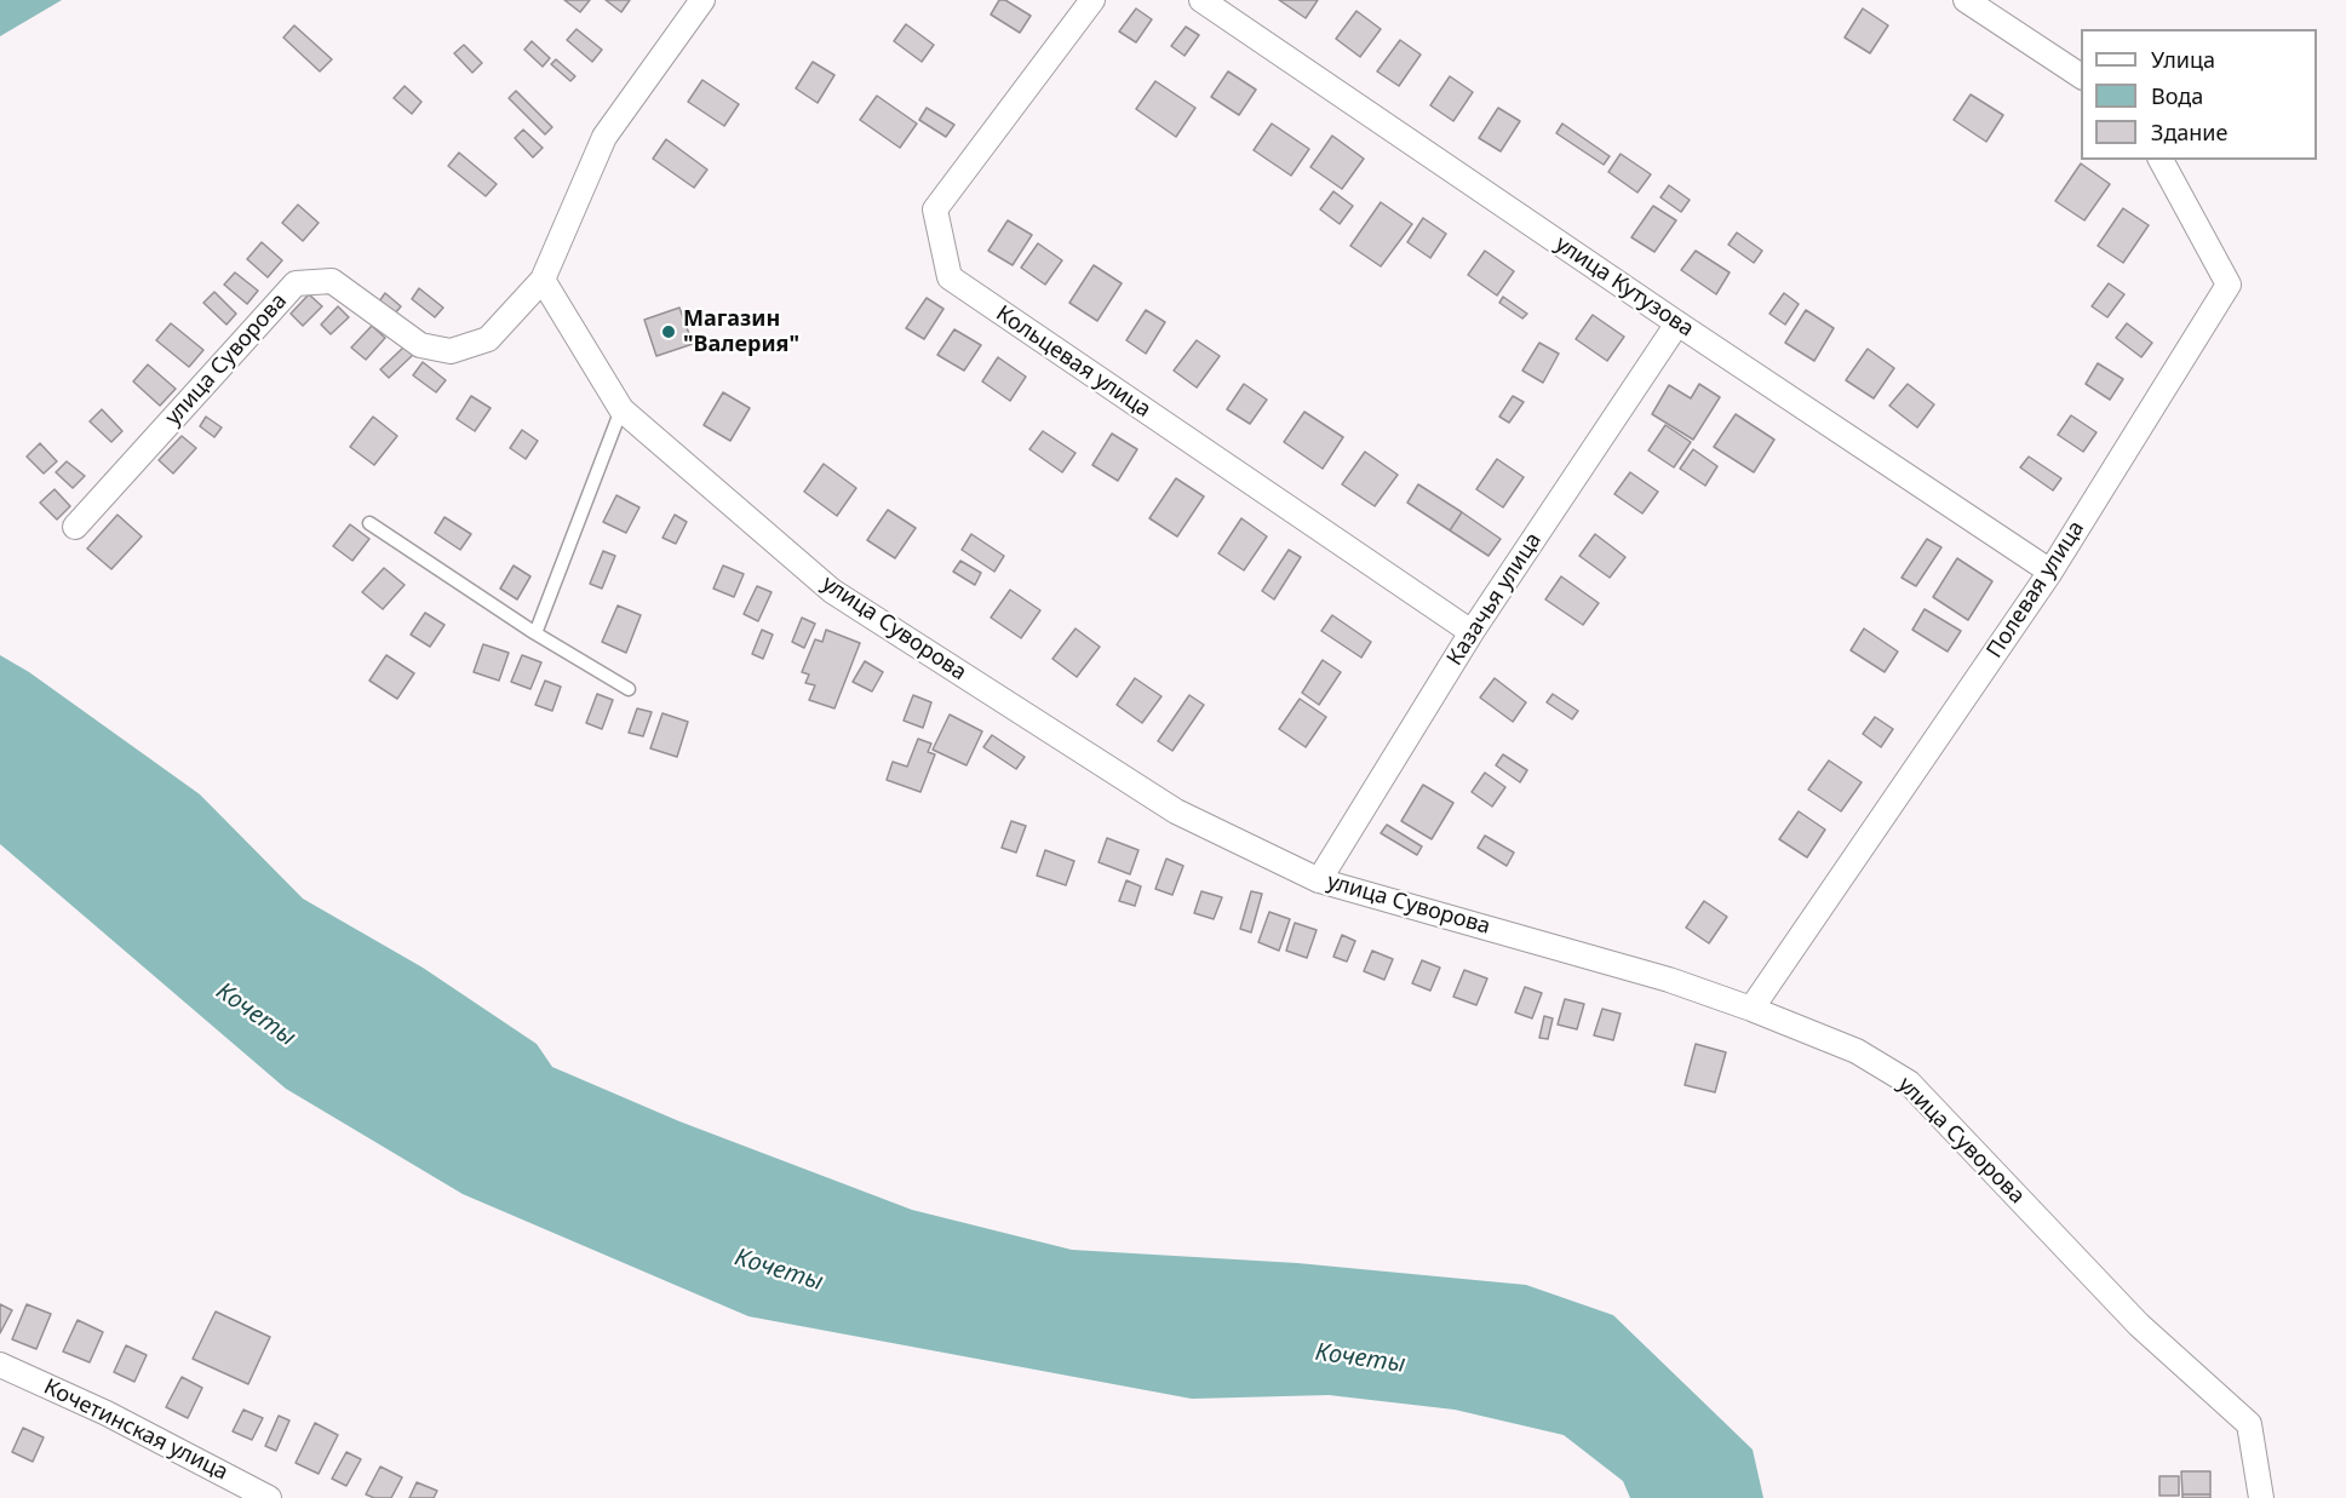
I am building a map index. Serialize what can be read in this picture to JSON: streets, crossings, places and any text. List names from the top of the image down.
{
  "streets": {
    "street": [
      "улица Кутузова",
      "улица Суворова",
      "Кольцевая улица",
      "Полевая улица",
      "Казачья улица",
      "Кочетинская улица"
    ]
  },
  "crossings": [
    ["улица Кутузова", "Полевая улица"],
    ["улица Кутузова", "Казачья улица"],
    ["улица Суворова", "Полевая улица"],
    ["улица Суворова", "Казачья улица"],
    ["Кольцевая улица", "Казачья улица"]
  ],
  "water": ["Кочеты"],
  "places": ["Магазин \"Валерия\""],
  "legend": ["Улица", "Вода", "Здание"]
}
